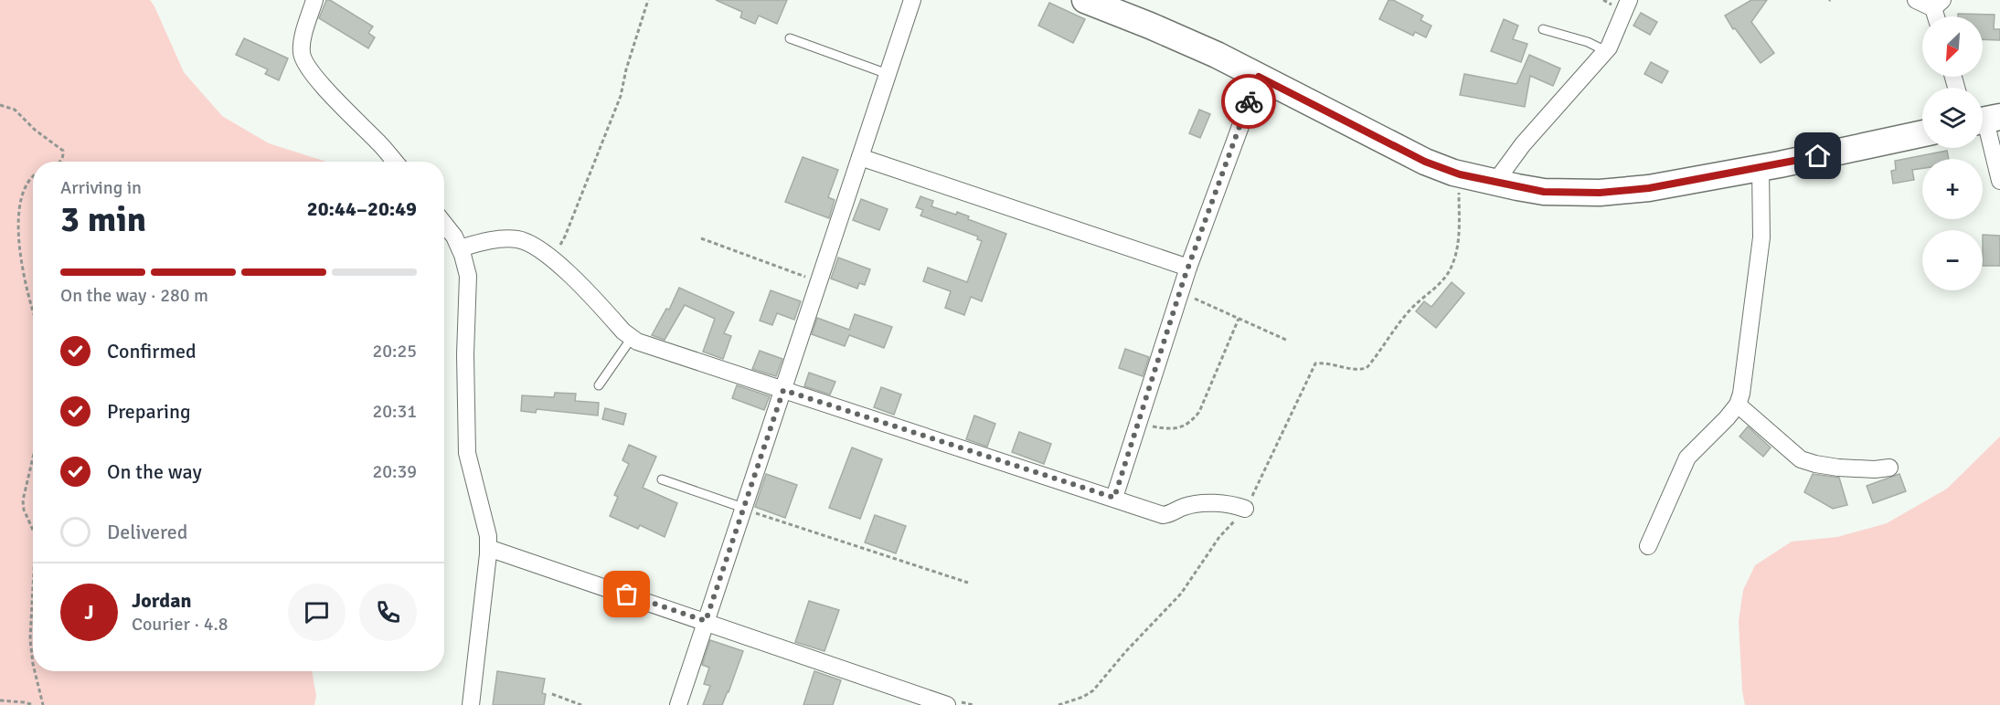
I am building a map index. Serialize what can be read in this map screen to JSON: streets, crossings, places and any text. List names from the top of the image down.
{
  "north": "bottom left",
  "page": {
    "map_buttons": ["+", "−"],
    "heading": ["3 min", "Arriving in", "20:44–20:49"],
    "panel": ["Jordan", "Courier · 4.8"],
    "bar": "On the way · 280 m",
    "list": [
      ["Confirmed", "20:25"],
      ["Preparing", "20:31"],
      ["On the way", "20:39"],
      "Delivered"
    ],
    "round": "J"
  }
}
